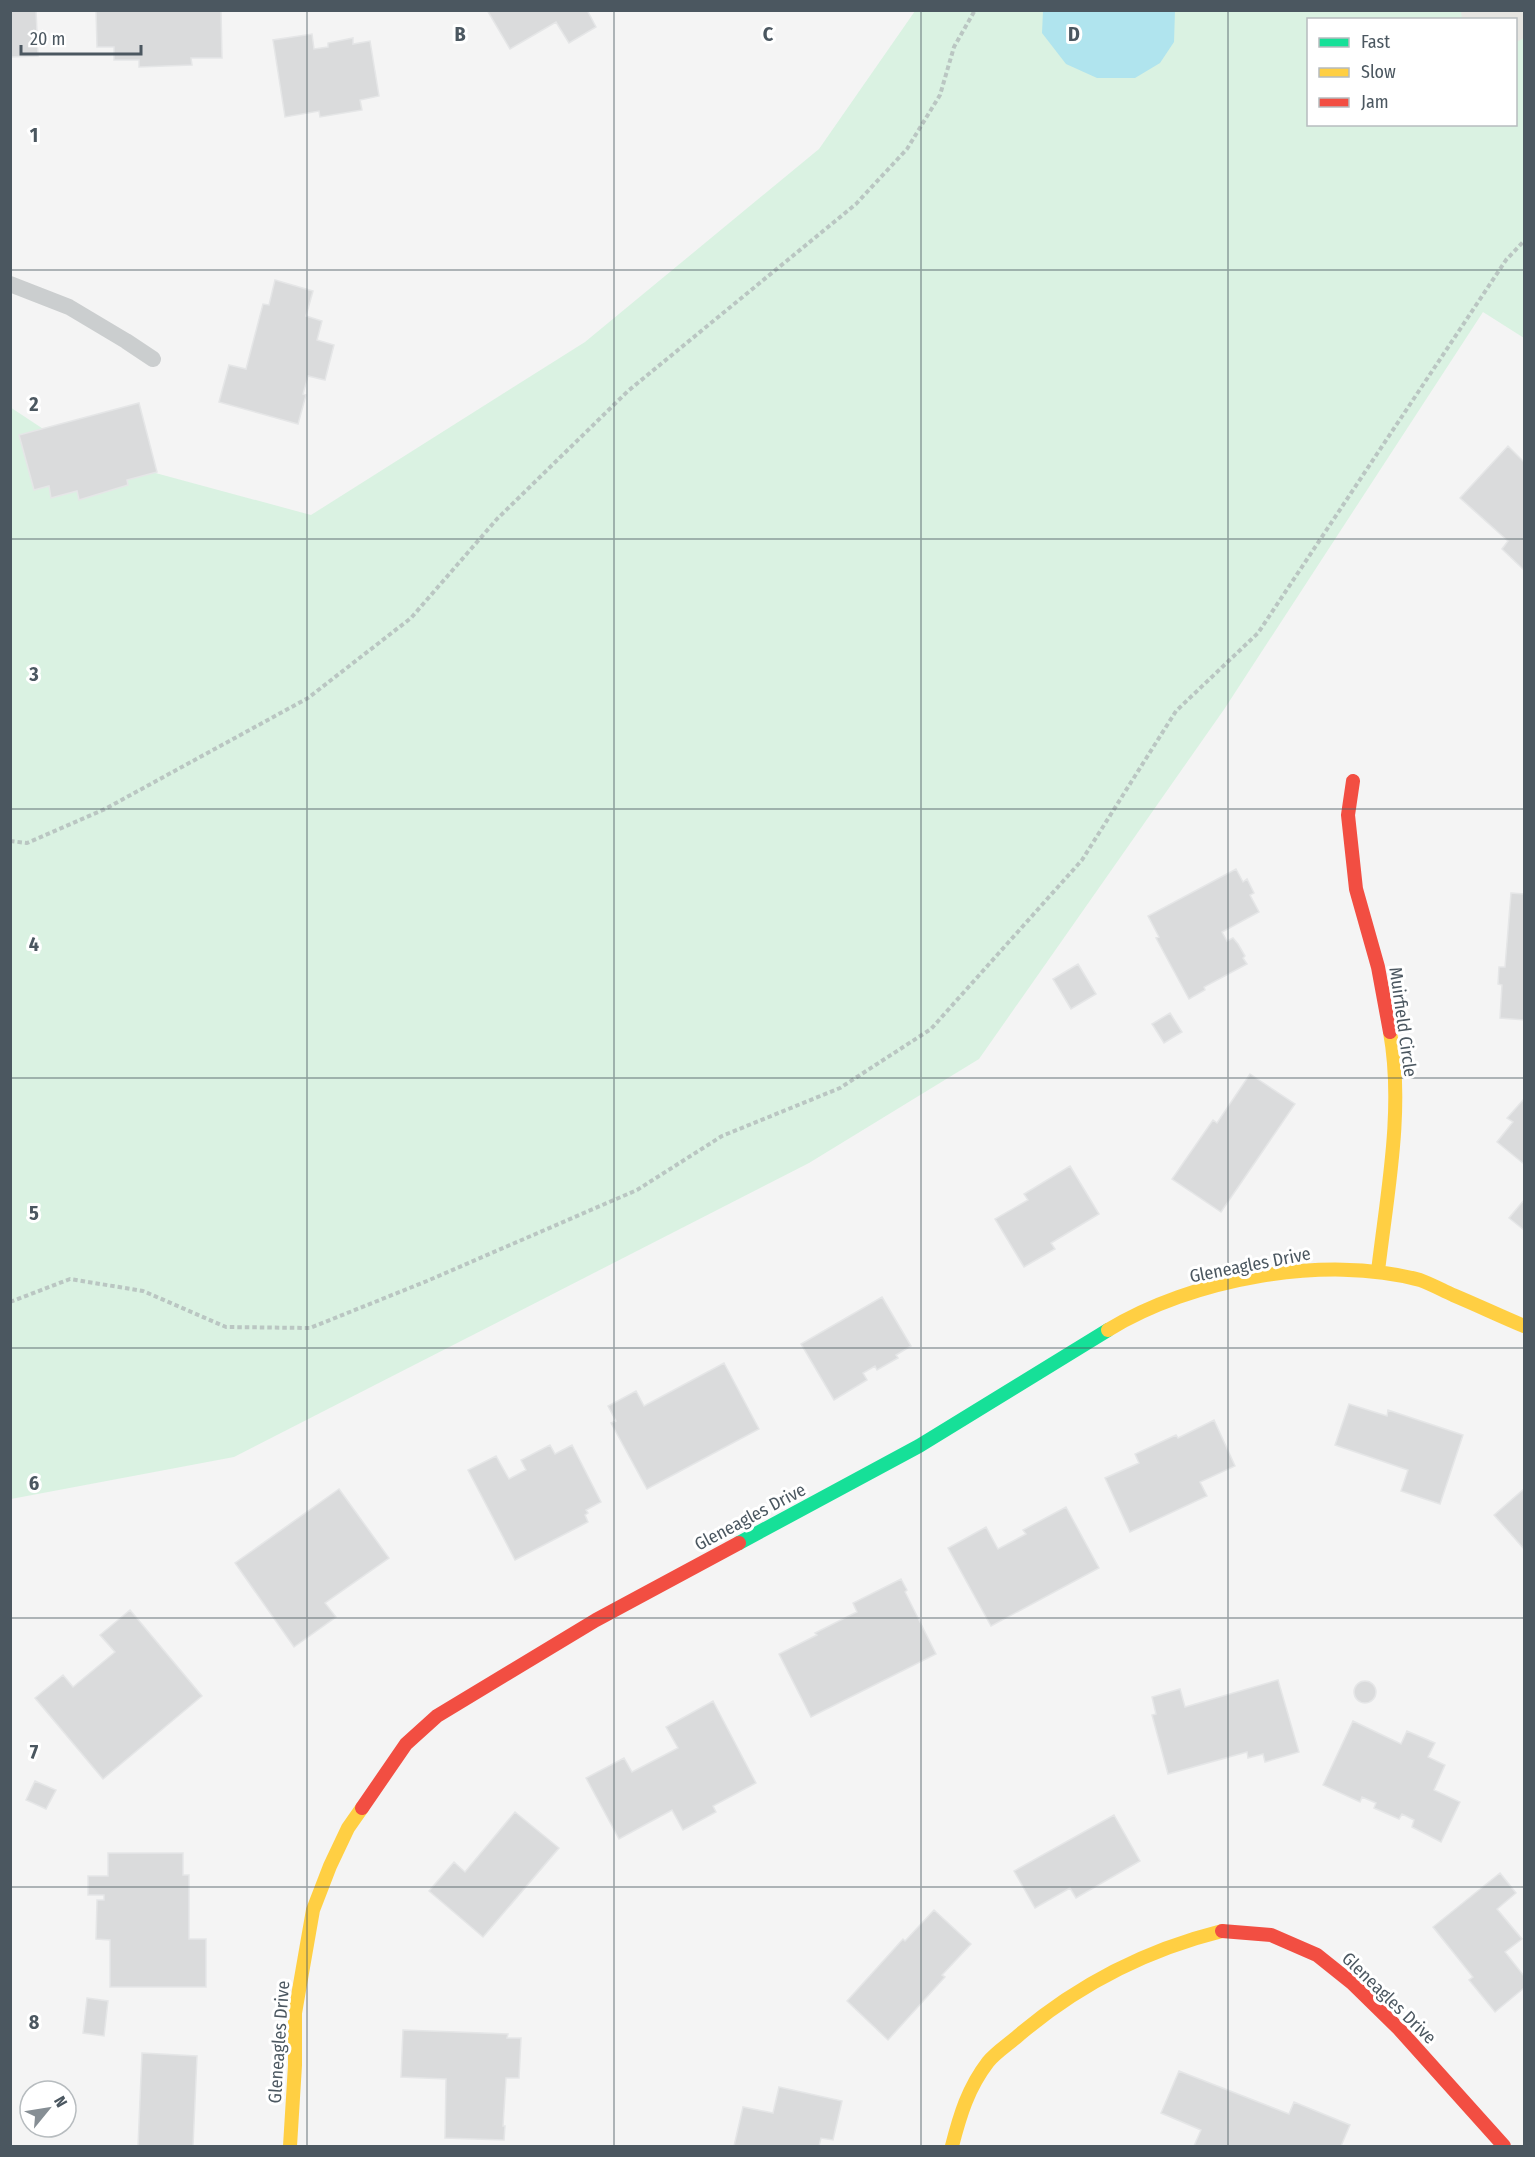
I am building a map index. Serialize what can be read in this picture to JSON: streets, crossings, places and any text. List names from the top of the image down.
{
  "streets": {
    "street": ["Muirfield Circle", "Gleneagles Drive"]
  },
  "crossings": [
    ["Muirfield Circle", "Gleneagles Drive"]
  ],
  "legend": ["Fast", "Slow", "Jam"],
  "scale_bar": "20 m",
  "north": "top right",
  "grid": {
    "columns": ["B", "C", "D"],
    "rows": [
      "1",
      "2",
      "3",
      "4",
      "5",
      "6",
      "7",
      "8"
    ]
  }
}
